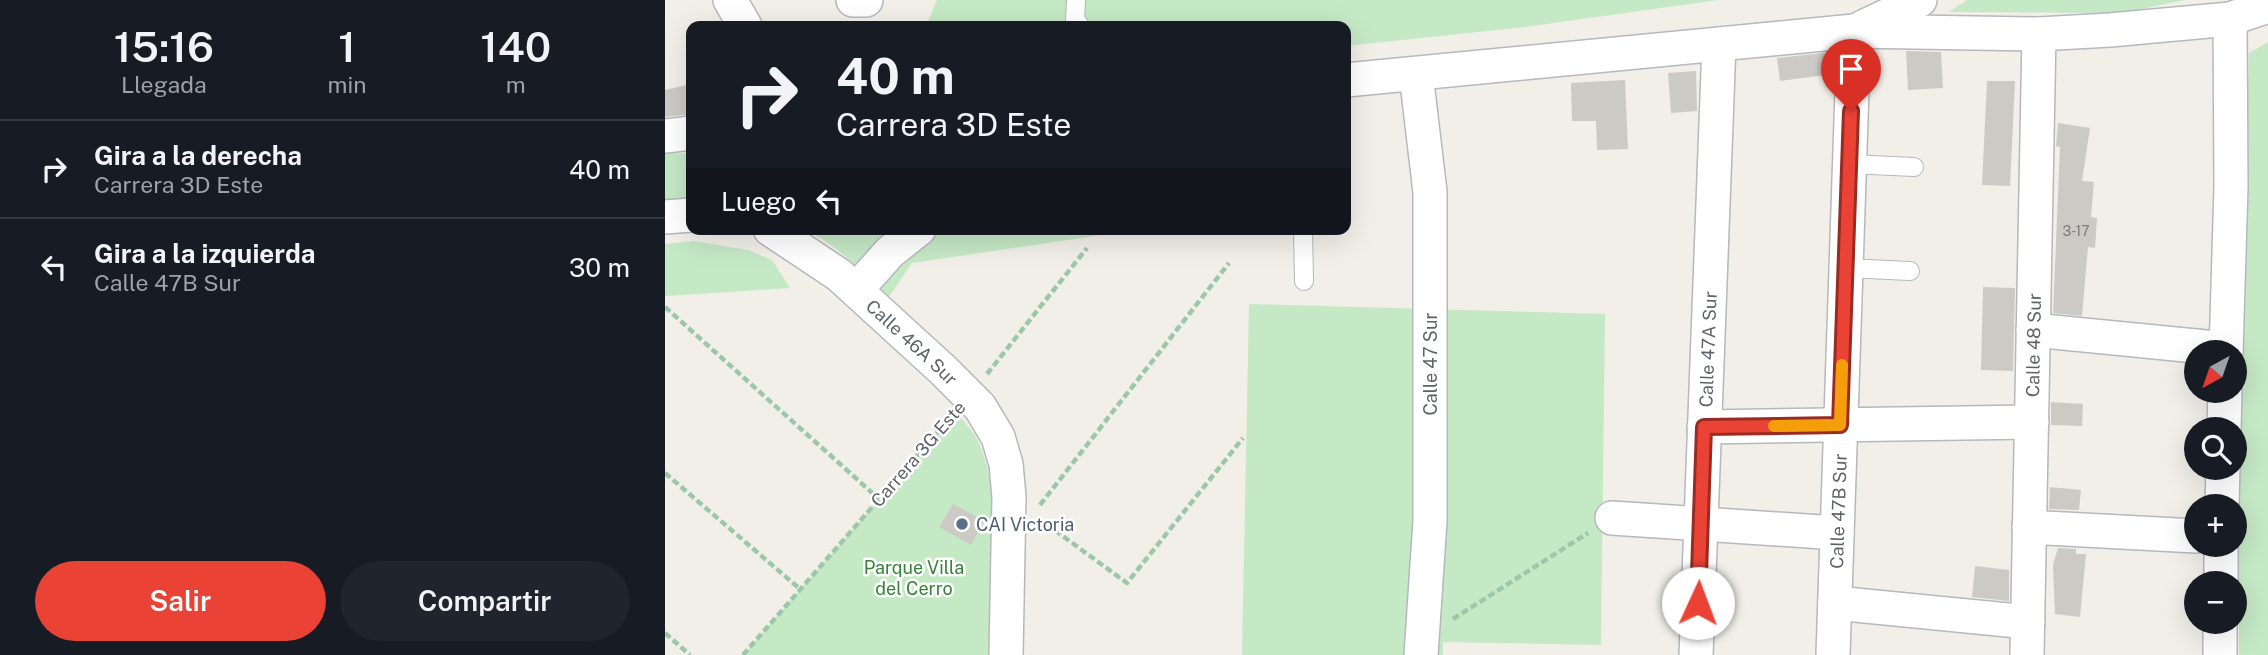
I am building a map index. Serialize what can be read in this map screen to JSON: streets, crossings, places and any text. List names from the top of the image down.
{
  "streets": {
    "street": [
      "Calle 46A Sur",
      "Calle 48 Sur",
      "Calle 47A Sur",
      "Calle 47 Sur",
      "Calle 47B Sur"
    ],
    "path": ["Carrera 3G Este"]
  },
  "crossings": [
    ["Calle 46A Sur", "Carrera 3G Este"]
  ],
  "parks": ["Parque Villa del Cerro"],
  "places": ["CAI Victoria"],
  "house_numbers": ["3-17"],
  "north": "bottom left",
  "page": {
    "eta": [
      "15:16",
      "Llegada",
      "1",
      "min",
      "140",
      "m"
    ],
    "turn": ["40 m", "Carrera 3D Este"],
    "list": [
      {
        "name": "Gira a la derecha",
        "note": "Carrera 3D Este",
        "value": "40 m"
      },
      {
        "name": "Gira a la izquierda",
        "note": "Calle 47B Sur",
        "value": "30 m"
      }
    ],
    "then": "Luego",
    "map_buttons": ["+", "−"],
    "buttons": ["Salir", "Compartir"]
  }
}
